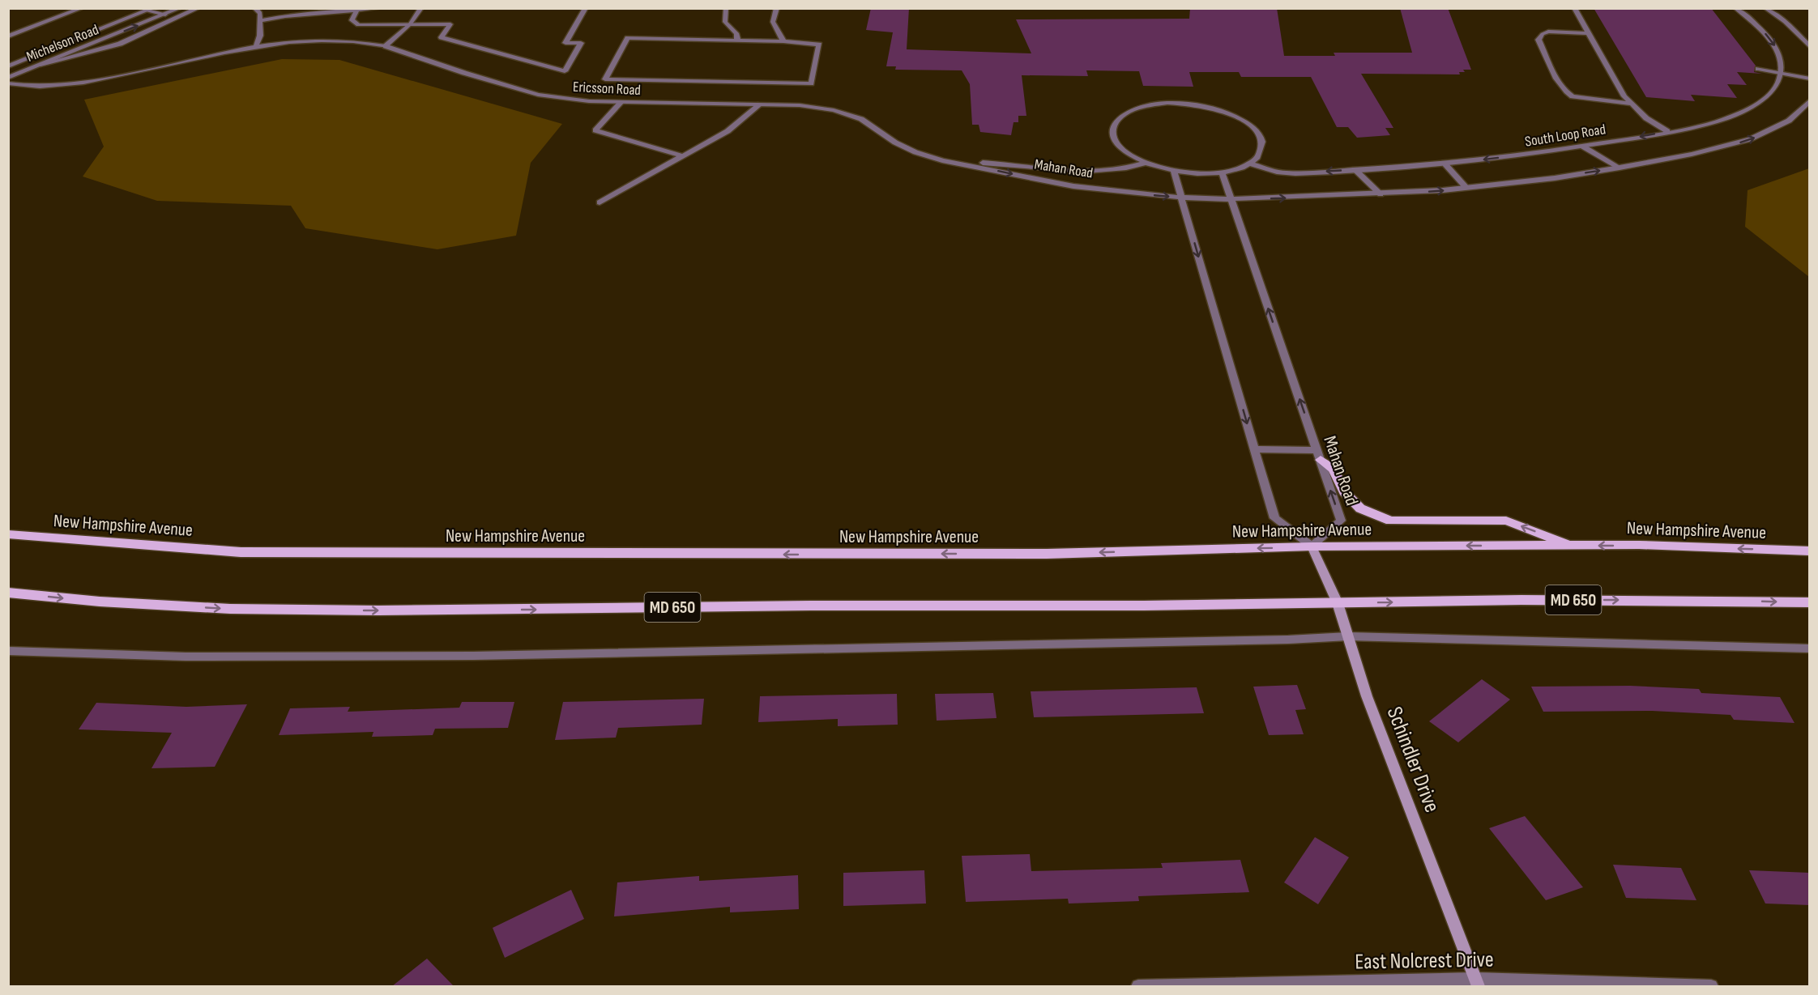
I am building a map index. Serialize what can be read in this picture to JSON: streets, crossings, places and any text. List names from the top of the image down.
{
  "streets": {
    "main road": ["New Hampshire Avenue", "MD 650"],
    "street": [
      "Michelson Road",
      "Ericsson Road",
      "South Loop Road",
      "Mahan Road",
      "Schindler Drive",
      "East Nolcrest Drive"
    ]
  },
  "crossings": [
    ["Ericsson Road", "Mahan Road"],
    ["Mahan Road", "New Hampshire Avenue"],
    ["Mahan Road", "Schindler Drive"],
    ["New Hampshire Avenue", "Schindler Drive"],
    ["MD 650", "Schindler Drive"],
    ["Schindler Drive", "East Nolcrest Drive"]
  ]
}
